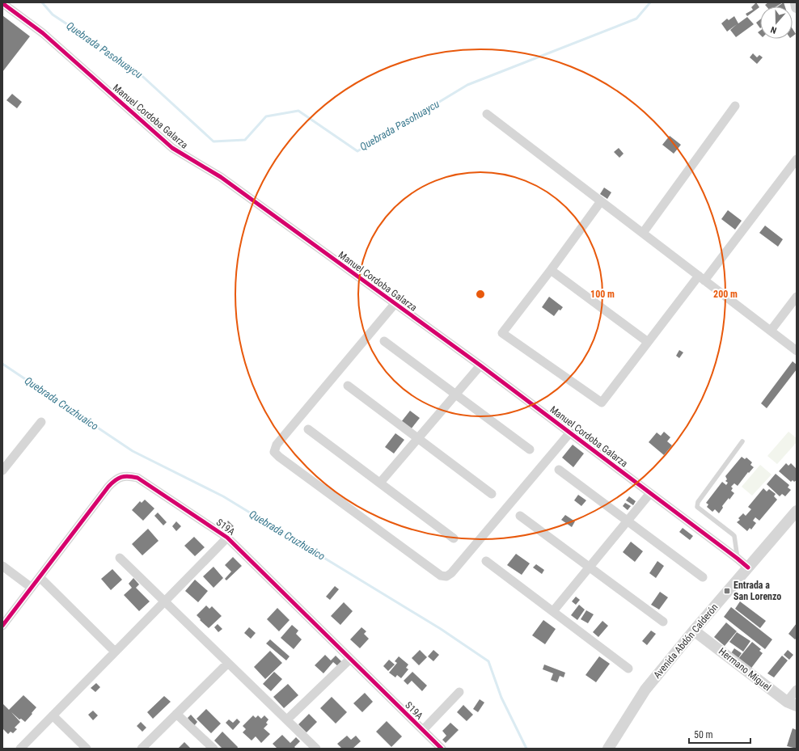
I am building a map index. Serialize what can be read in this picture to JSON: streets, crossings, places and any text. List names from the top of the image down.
{
  "streets": {
    "street": [
      "Manuel Cordoba Galarza",
      "S19A",
      "Avenida Abdón Calderón",
      "Hermano Miguel"
    ]
  },
  "crossings": [
    ["Manuel Cordoba Galarza", "Avenida Abdón Calderón"],
    ["Avenida Abdón Calderón", "Hermano Miguel"]
  ],
  "water": ["Quebrada Pasohuaycu", "Quebrada Cruzhuaico"],
  "places": {
    "transit": ["Entrada a San Lorenzo"]
  },
  "scale_bar": "50 m",
  "north": "bottom",
  "rings": ["100 m", "200 m"]
}
